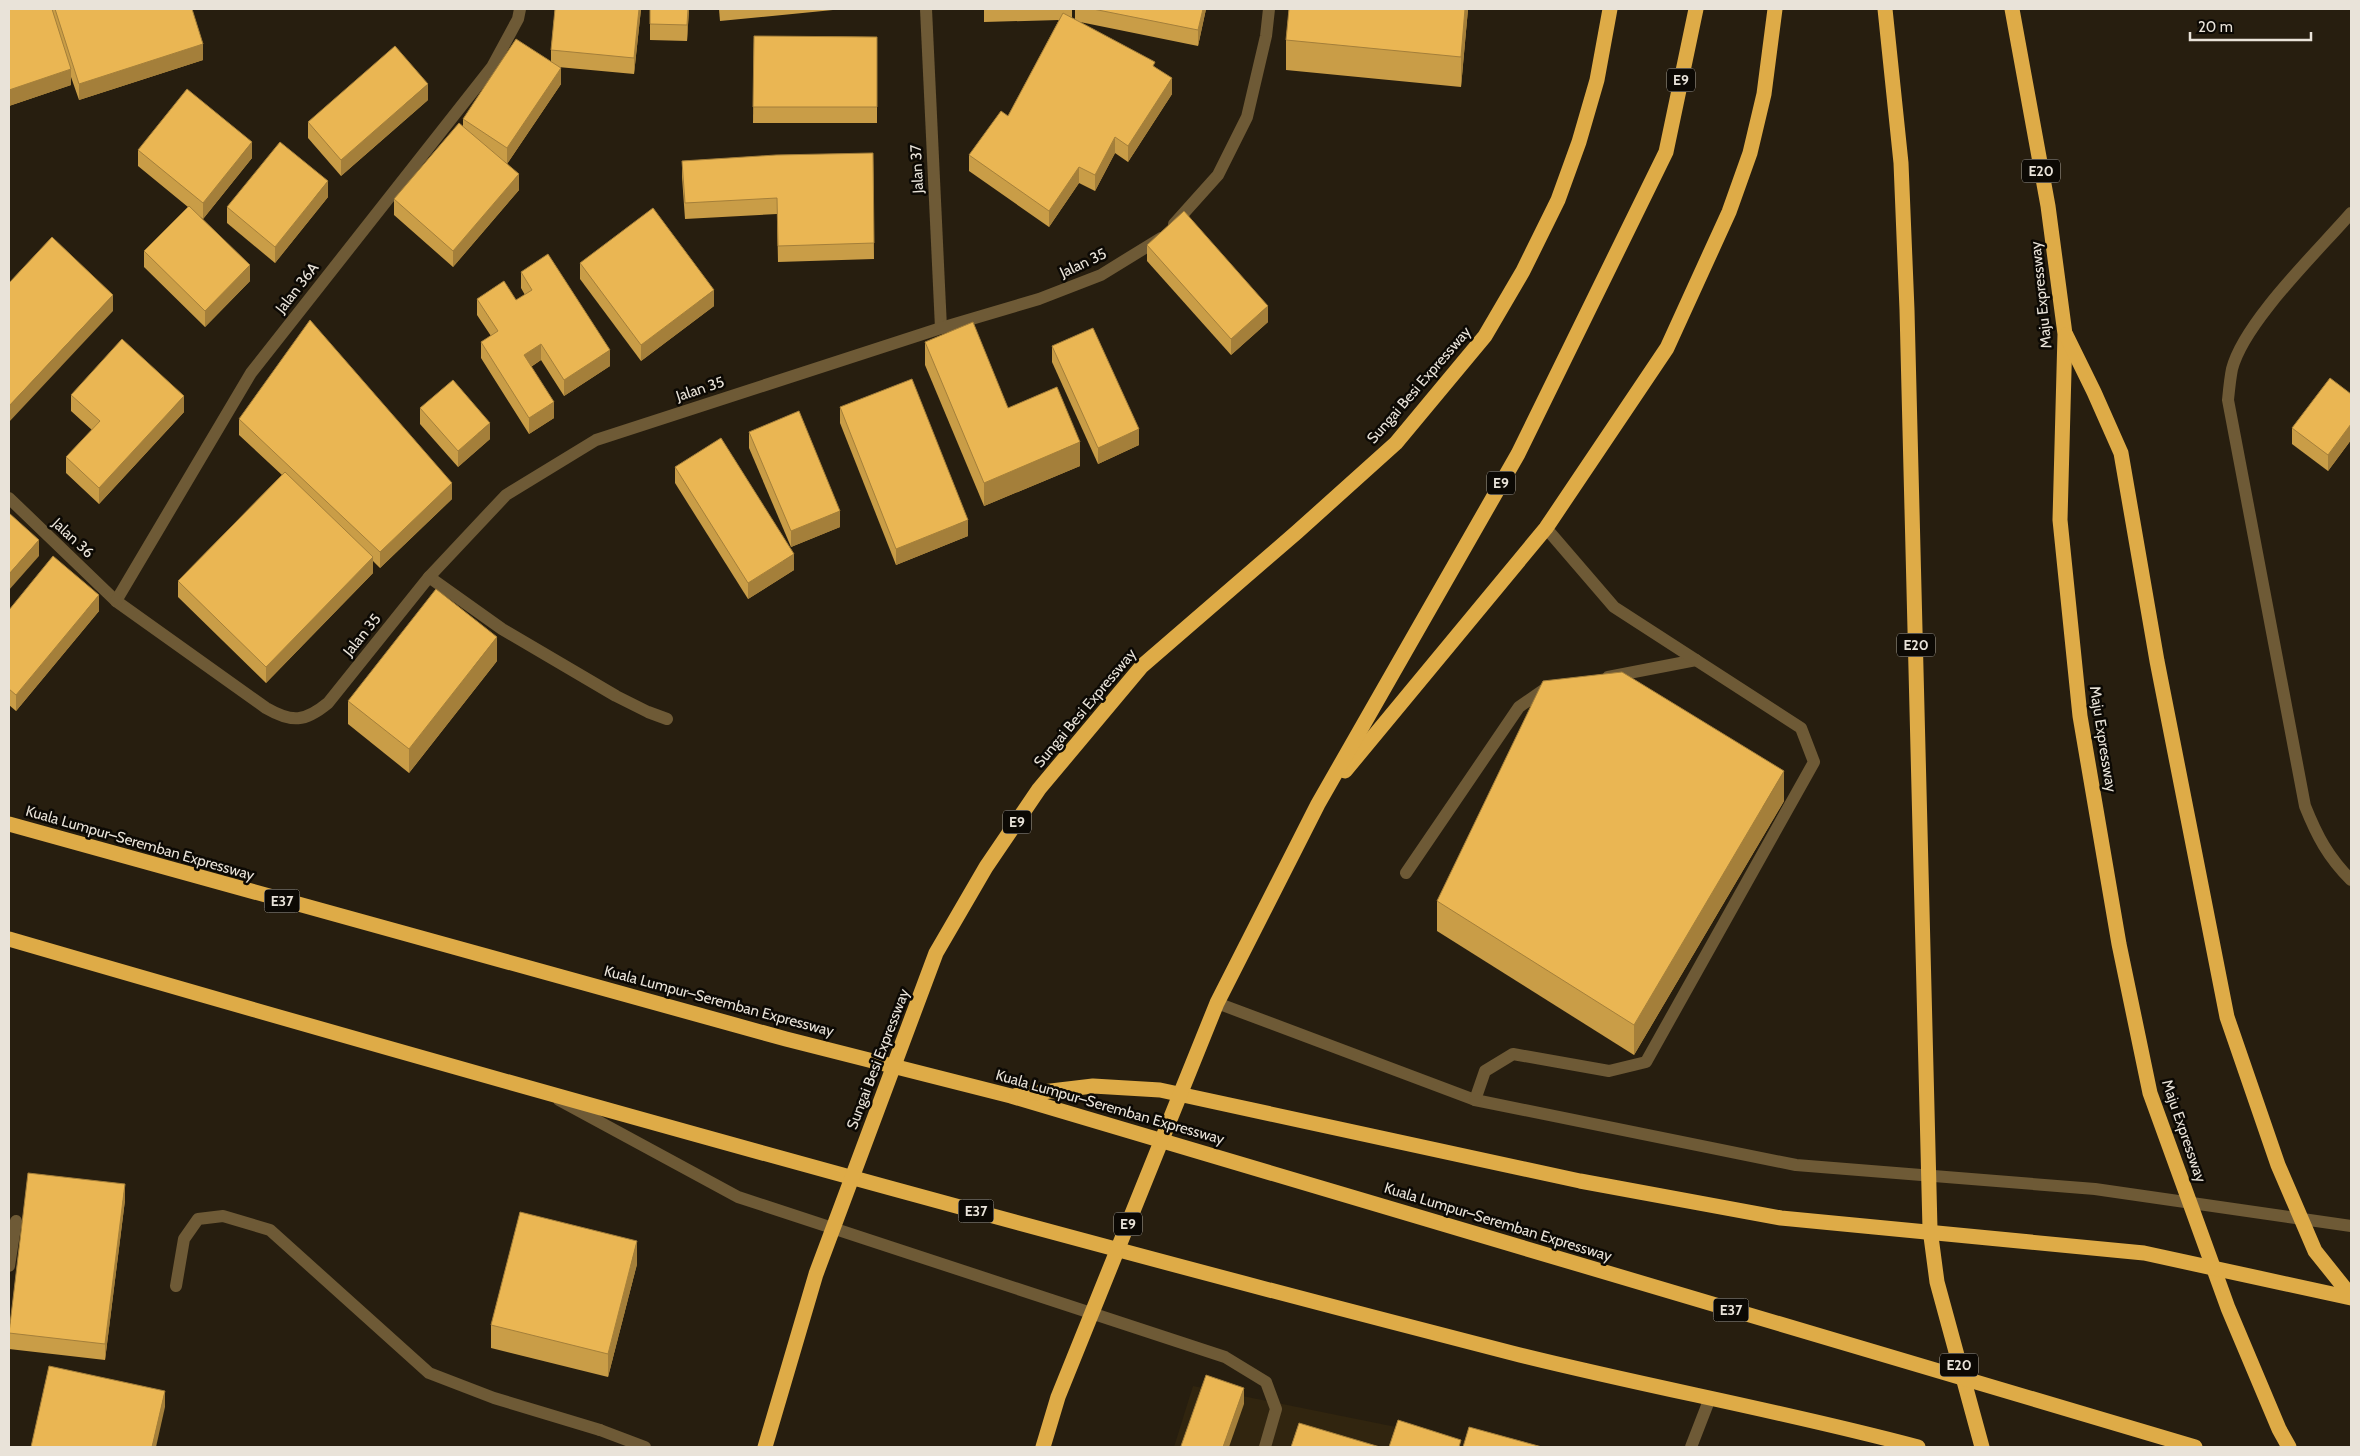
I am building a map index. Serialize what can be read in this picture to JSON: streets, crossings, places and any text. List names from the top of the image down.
{
  "streets": {
    "highway": [
      "E9",
      "E20",
      "Maju Expressway",
      "Sungai Besi Expressway",
      "Kuala Lumpur–Seremban Expressway",
      "E37"
    ],
    "street": [
      "Jalan 37",
      "Jalan 35",
      "Jalan 36A",
      "Jalan 36"
    ]
  },
  "crossings": [
    ["Jalan 37", "Jalan 35"],
    ["Jalan 35", "Jalan 36A"],
    ["Jalan 35", "Jalan 36"],
    ["Jalan 36A", "Jalan 36"]
  ],
  "scale_bar": "20 m"
}
